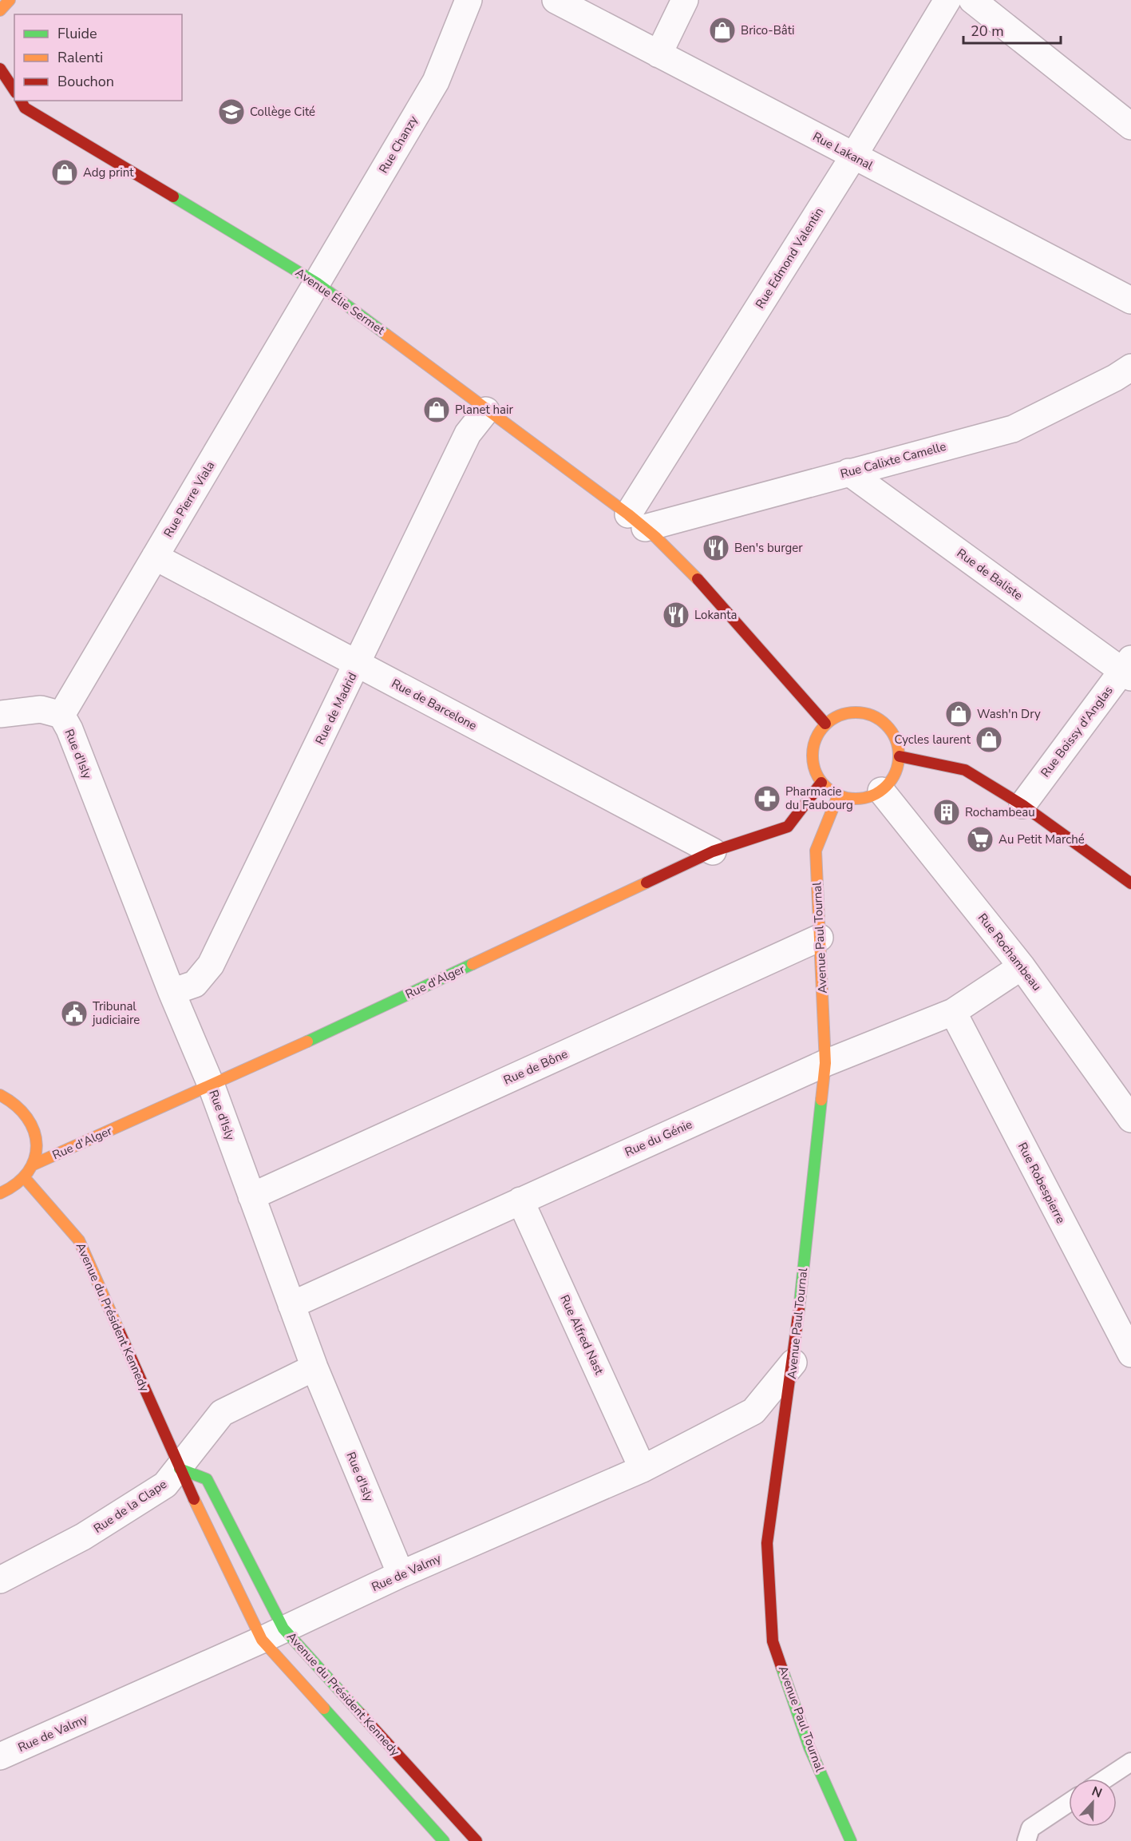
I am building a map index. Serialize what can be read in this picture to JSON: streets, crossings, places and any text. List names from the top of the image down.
{
  "streets": {
    "main road": [
      "Avenue Élie Sermet",
      "Avenue Paul Tournal",
      "Rue d'Alger",
      "Avenue du Président Kennedy"
    ],
    "street": [
      "Rue Chanzy",
      "Rue Lakanal",
      "Rue Edmond Valentin",
      "Rue Calixte Camelle",
      "Rue Pierre Viala",
      "Rue de Baliste",
      "Rue de Barcelone",
      "Rue de Madrid",
      "Rue Boissy d'Anglas",
      "Rue d'Isly",
      "Rue Rochambeau",
      "Rue de Bône",
      "Rue du Génie",
      "Rue Robespierre",
      "Rue Alfred Nast",
      "Rue de la Clape",
      "Rue de Valmy"
    ]
  },
  "crossings": [
    ["Rue Chanzy", "Avenue Élie Sermet"],
    ["Rue Chanzy", "Rue Pierre Viala"],
    ["Rue Lakanal", "Rue Edmond Valentin"],
    ["Rue Edmond Valentin", "Avenue Élie Sermet"],
    ["Rue Edmond Valentin", "Rue Calixte Camelle"],
    ["Avenue Élie Sermet", "Rue Calixte Camelle"],
    ["Avenue Élie Sermet", "Rue Pierre Viala"],
    ["Avenue Élie Sermet", "Rue de Madrid"],
    ["Rue Calixte Camelle", "Rue de Baliste"],
    ["Rue Pierre Viala", "Rue de Barcelone"],
    ["Rue Pierre Viala", "Rue d'Isly"],
    ["Rue de Baliste", "Rue Boissy d'Anglas"],
    ["Rue de Barcelone", "Rue de Madrid"],
    ["Rue de Barcelone", "Rue d'Alger"],
    ["Rue de Madrid", "Rue d'Isly"],
    ["Rue d'Isly", "Rue d'Alger"],
    ["Rue d'Isly", "Rue de Bône"],
    ["Rue d'Isly", "Rue du Génie"],
    ["Rue d'Isly", "Rue de la Clape"],
    ["Rue d'Isly", "Rue de Valmy"],
    ["Avenue Paul Tournal", "Rue Rochambeau"],
    ["Avenue Paul Tournal", "Rue d'Alger"],
    ["Avenue Paul Tournal", "Rue de Bône"],
    ["Avenue Paul Tournal", "Rue du Génie"],
    ["Avenue Paul Tournal", "Rue de Valmy"],
    ["Rue Rochambeau", "Rue d'Alger"],
    ["Rue Rochambeau", "Rue du Génie"],
    ["Rue du Génie", "Rue Robespierre"],
    ["Rue du Génie", "Rue Alfred Nast"],
    ["Avenue du Président Kennedy", "Rue de la Clape"],
    ["Avenue du Président Kennedy", "Rue de Valmy"],
    ["Rue Alfred Nast", "Rue de Valmy"]
  ],
  "places": {
    "shop": [
      "Brico-Bâti",
      "Adg print",
      "Planet hair",
      "Wash'n Dry",
      "Cycles laurent"
    ],
    "school or university": ["Collège Cité"],
    "restaurant": ["Ben's burger", "Lokanta"],
    "pharmacy": ["Pharmacie du Faubourg"],
    "building": ["Rochambeau"],
    "supermarket": ["Au Petit Marché"],
    "public building": ["Tribunal judiciaire"]
  },
  "legend": ["Fluide", "Ralenti", "Bouchon"],
  "scale_bar": "20 m",
  "north": "top"
}
